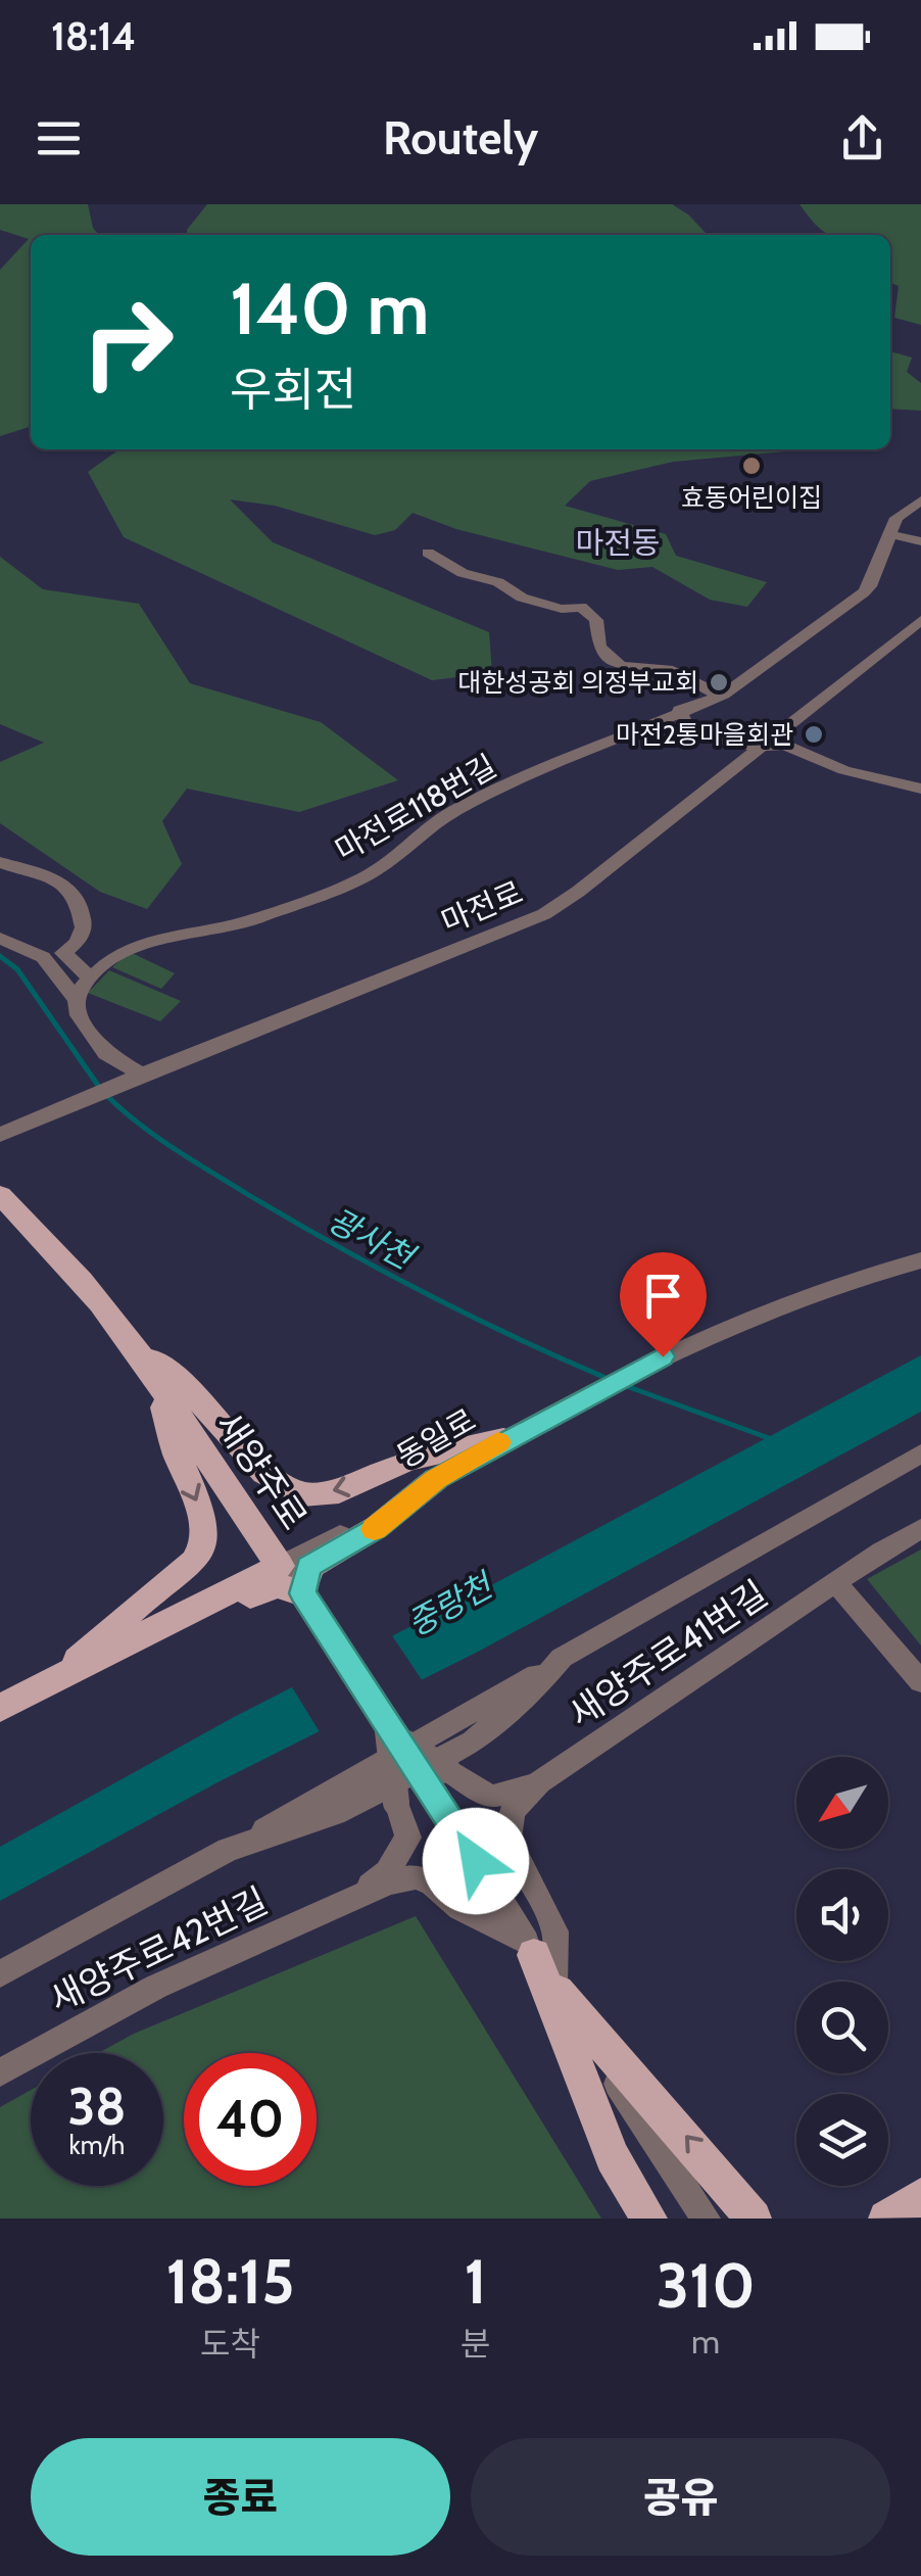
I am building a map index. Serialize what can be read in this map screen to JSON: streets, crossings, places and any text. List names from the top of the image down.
{
  "streets": {
    "main road": ["동일로", "새양주로"],
    "street": [
      "마전로118번길",
      "마전로",
      "새양주로41번길",
      "새양주로42번길"
    ]
  },
  "crossings": [
    ["동일로", "새양주로"]
  ],
  "districts": ["마전동"],
  "water": ["광사천", "중랑천"],
  "places": ["효동어린이집", "대한성공회 의정부교회", "마전2통마을회관"],
  "north": "bottom left",
  "page": {
    "status": "18:14",
    "header": "Routely",
    "turn": ["140 m", "우회전"],
    "speed": "38 km/h",
    "limit": "40",
    "eta": [
      "18:15",
      "도착",
      "1",
      "분",
      "310",
      "m"
    ],
    "buttons": ["종료", "공유"]
  }
}
